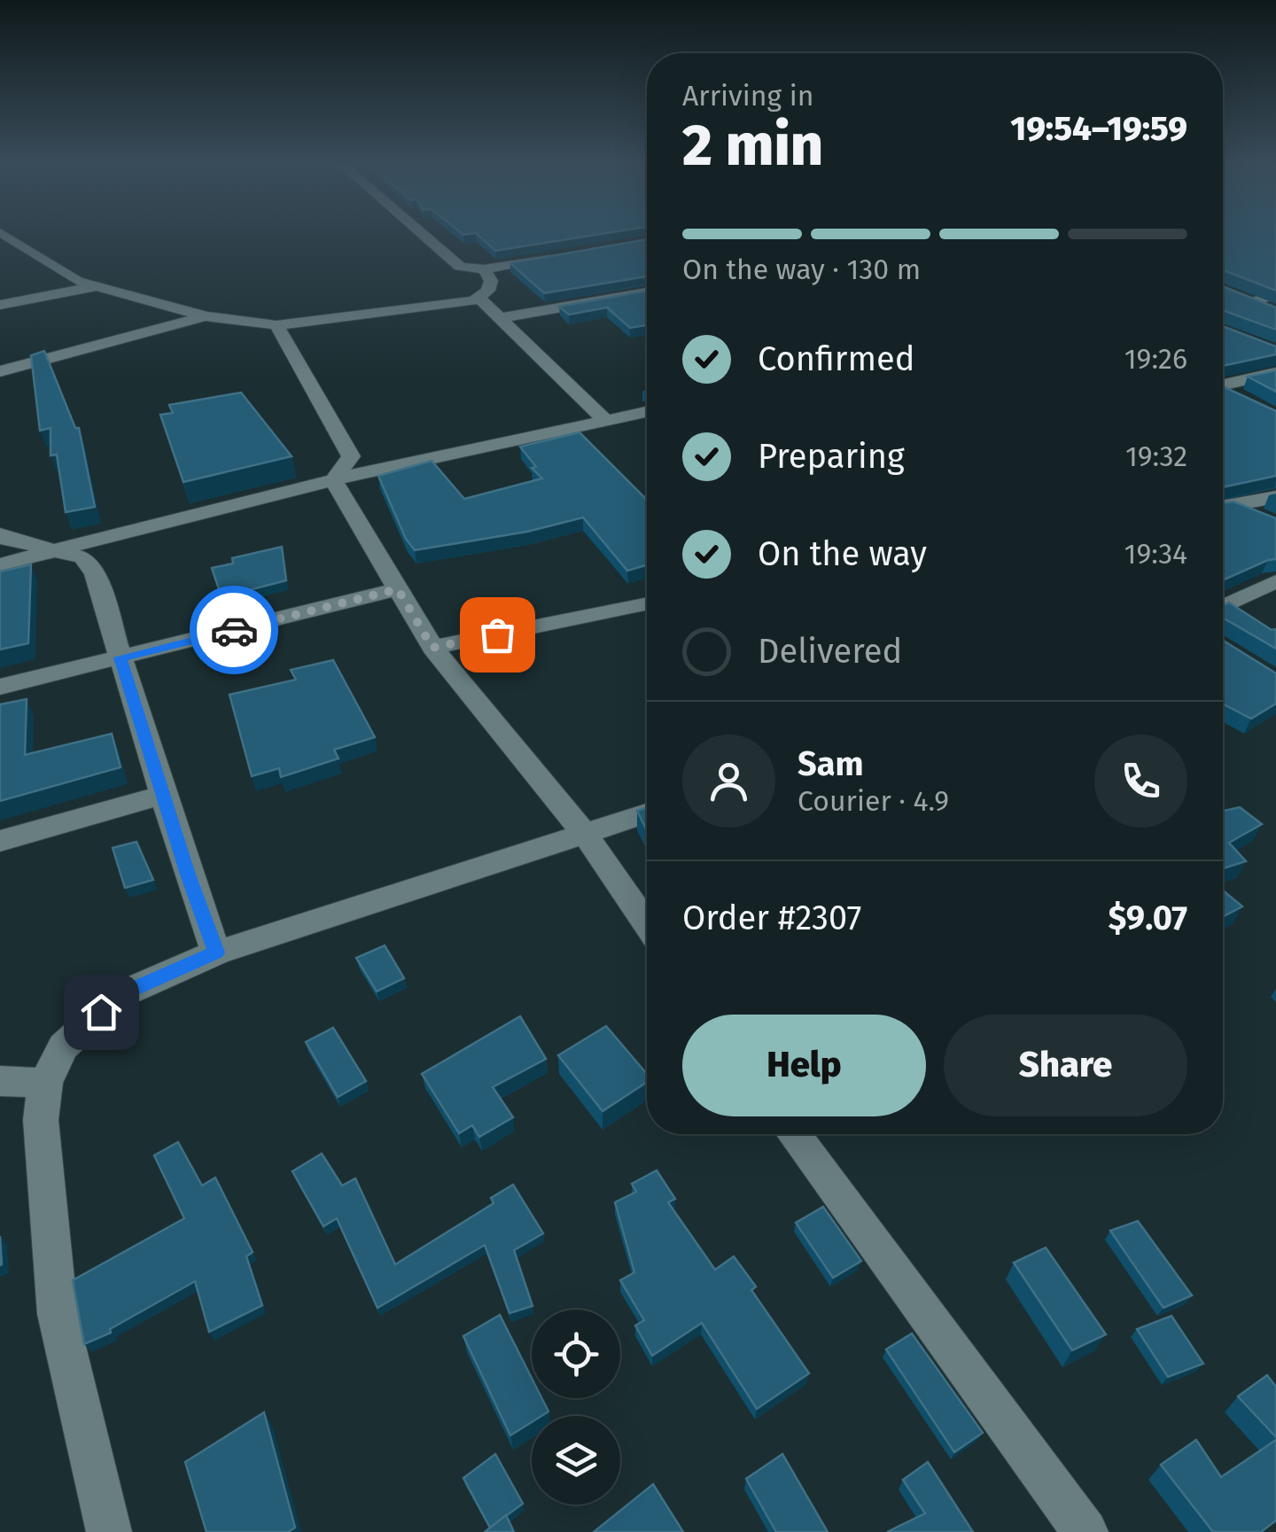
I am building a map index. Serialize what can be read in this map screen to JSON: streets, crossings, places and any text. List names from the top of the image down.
{
  "page": {
    "heading": ["2 min", "Arriving in", "19:54–19:59"],
    "panel": [
      "Sam",
      "Courier · 4.9",
      "Order #2307",
      "$9.07"
    ],
    "bar": "On the way · 130 m",
    "list": [
      ["Confirmed", "19:26"],
      ["Preparing", "19:32"],
      ["On the way", "19:34"],
      "Delivered"
    ],
    "buttons": ["Help", "Share"]
  }
}
